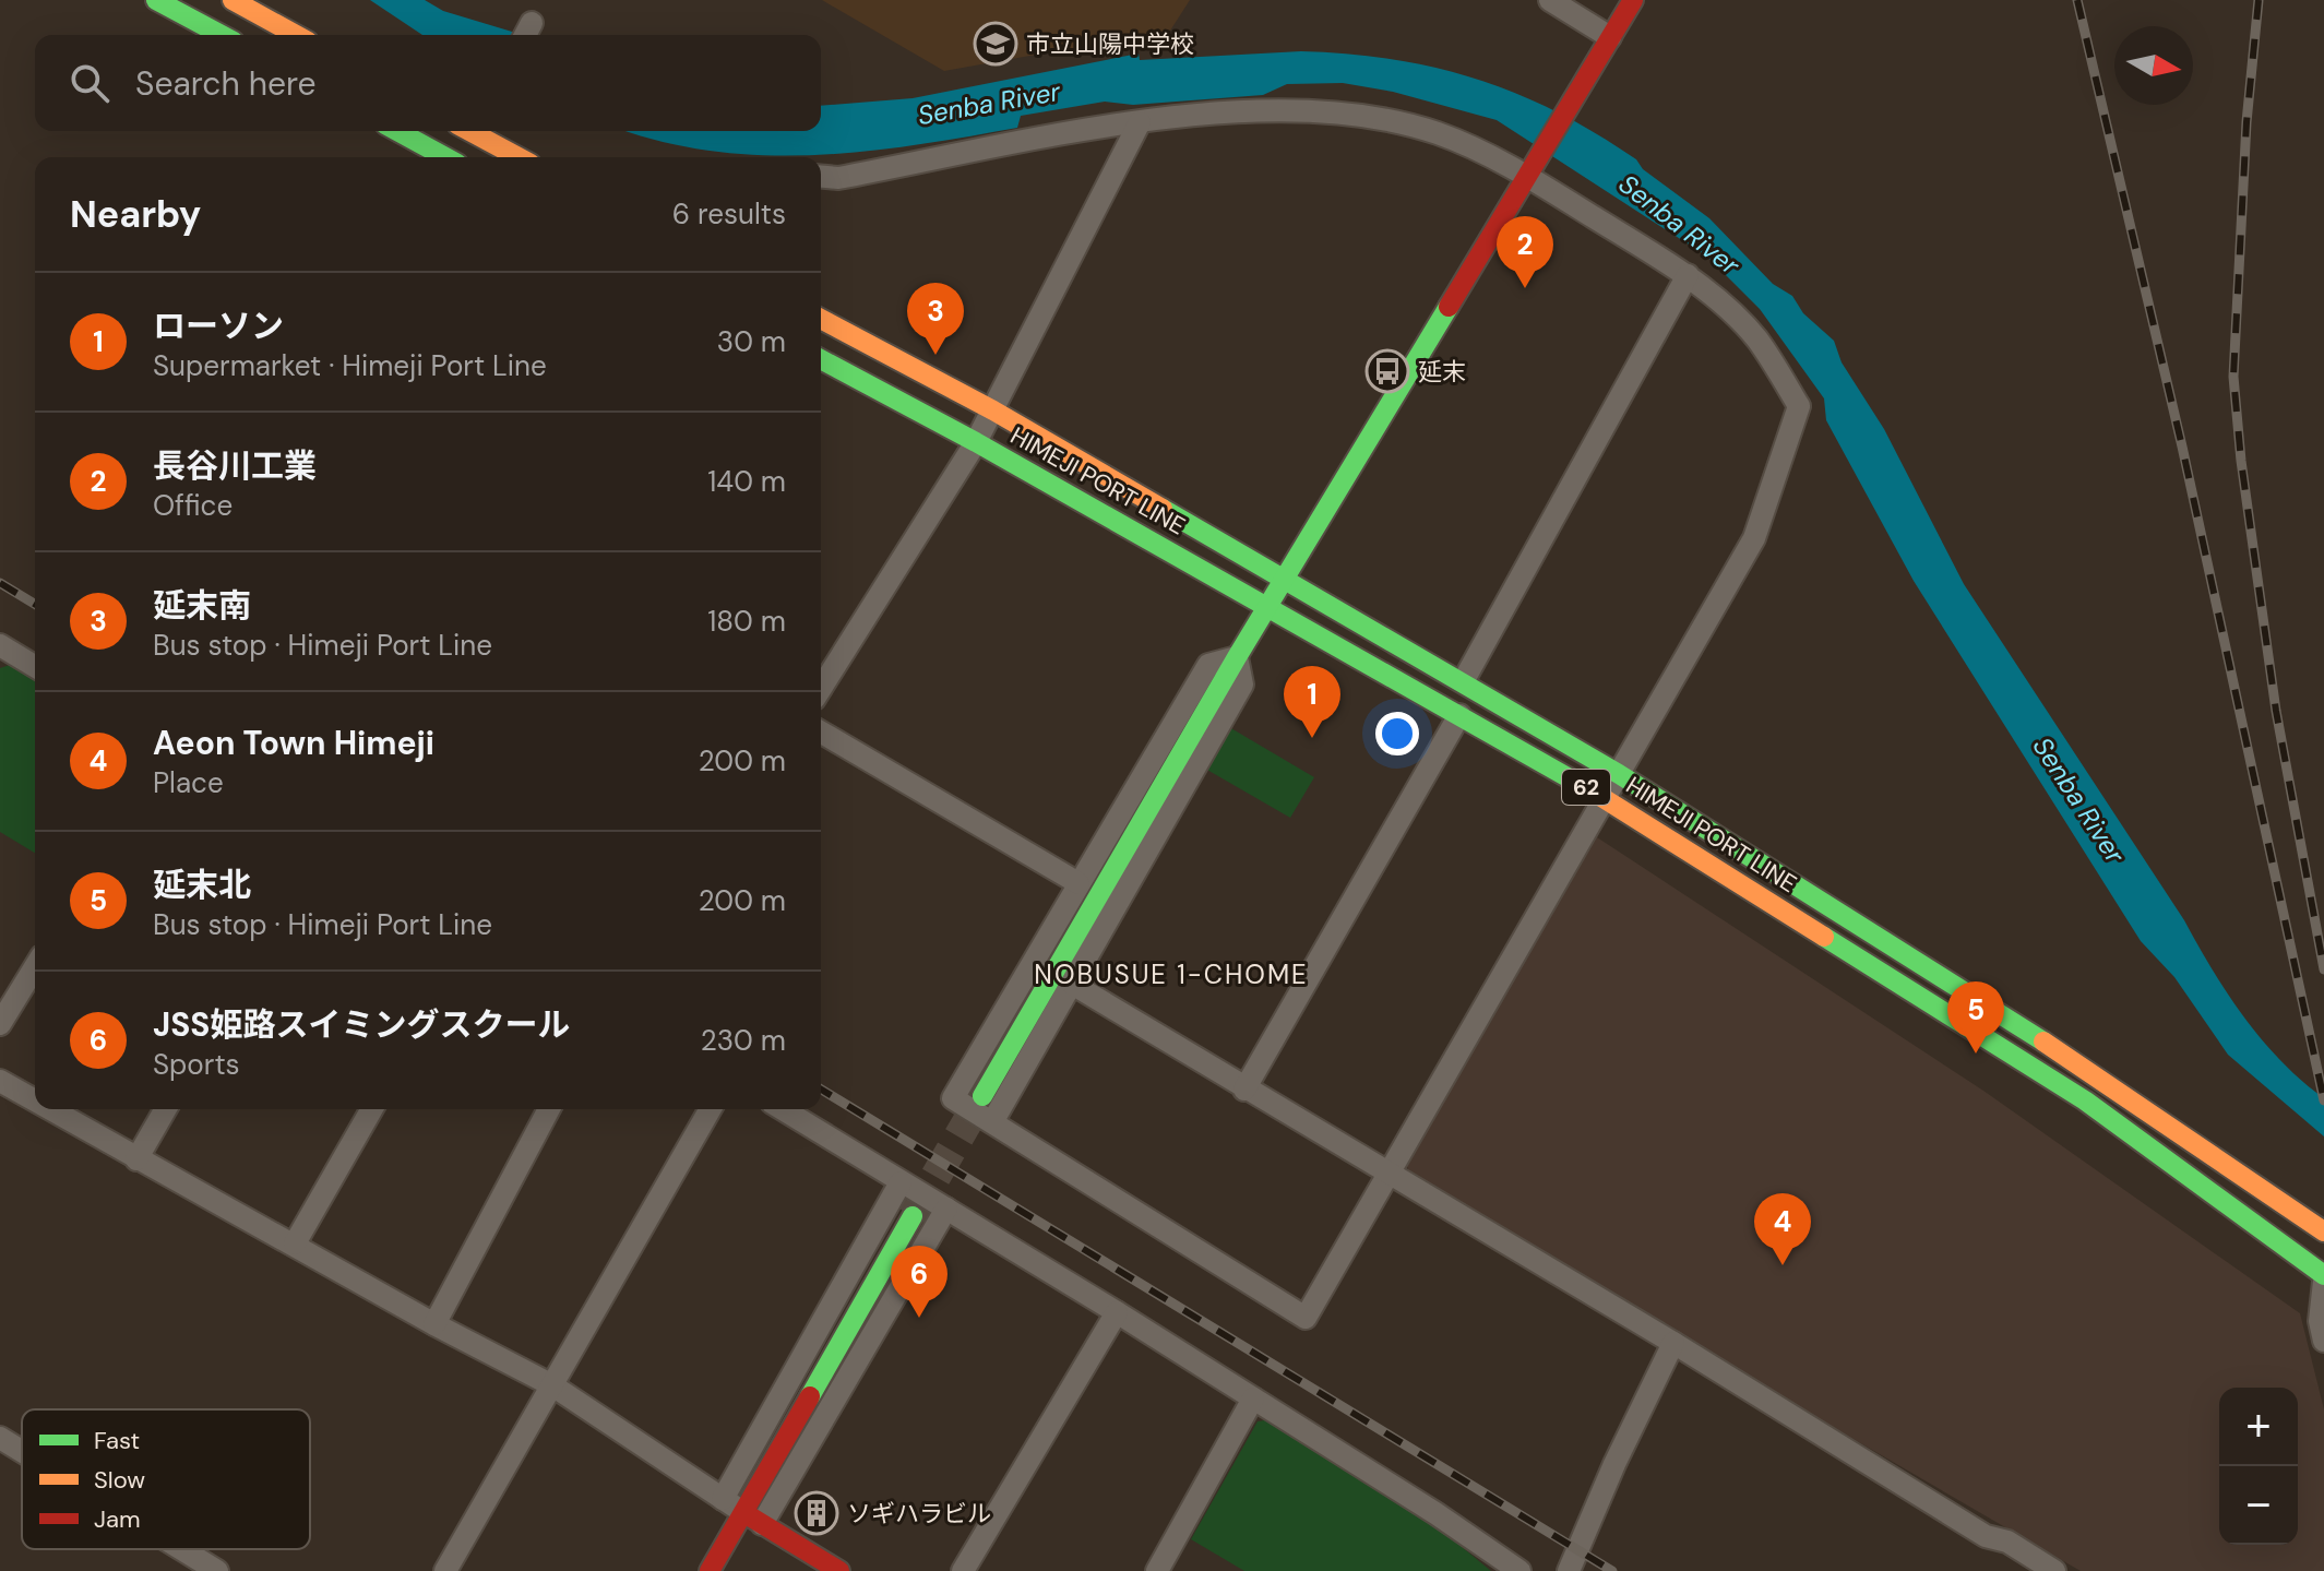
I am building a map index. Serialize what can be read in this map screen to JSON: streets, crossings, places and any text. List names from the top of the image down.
{
  "streets": {
    "main road": ["HIMEJI PORT LINE", "62"]
  },
  "districts": ["NOBUSUE 1-CHOME"],
  "water": ["Senba River"],
  "places": {
    "school or university": ["市立山陽中学校"],
    "bus stop": ["延末"],
    "building": ["ソギハラビル"]
  },
  "legend": ["Fast", "Slow", "Jam"],
  "north": "right",
  "page": {
    "search": "Search here",
    "heading": ["Nearby", "6 results"],
    "pins": [
      "2",
      "3",
      "1",
      "5",
      "4",
      "6"
    ],
    "list": [
      {
        "mark": "1",
        "name": "ローソン",
        "note": "Supermarket · Himeji Port Line",
        "value": "30 m"
      },
      {
        "mark": "2",
        "name": "長谷川工業",
        "note": "Office",
        "value": "140 m"
      },
      {
        "mark": "3",
        "name": "延末南",
        "note": "Bus stop · Himeji Port Line",
        "value": "180 m"
      },
      {
        "mark": "4",
        "name": "Aeon Town Himeji",
        "note": "Place",
        "value": "200 m"
      },
      {
        "mark": "5",
        "name": "延末北",
        "note": "Bus stop · Himeji Port Line",
        "value": "200 m"
      },
      {
        "mark": "6",
        "name": "JSS姫路スイミングスクール",
        "note": "Sports",
        "value": "230 m"
      }
    ],
    "map_buttons": ["+", "−"]
  }
}
